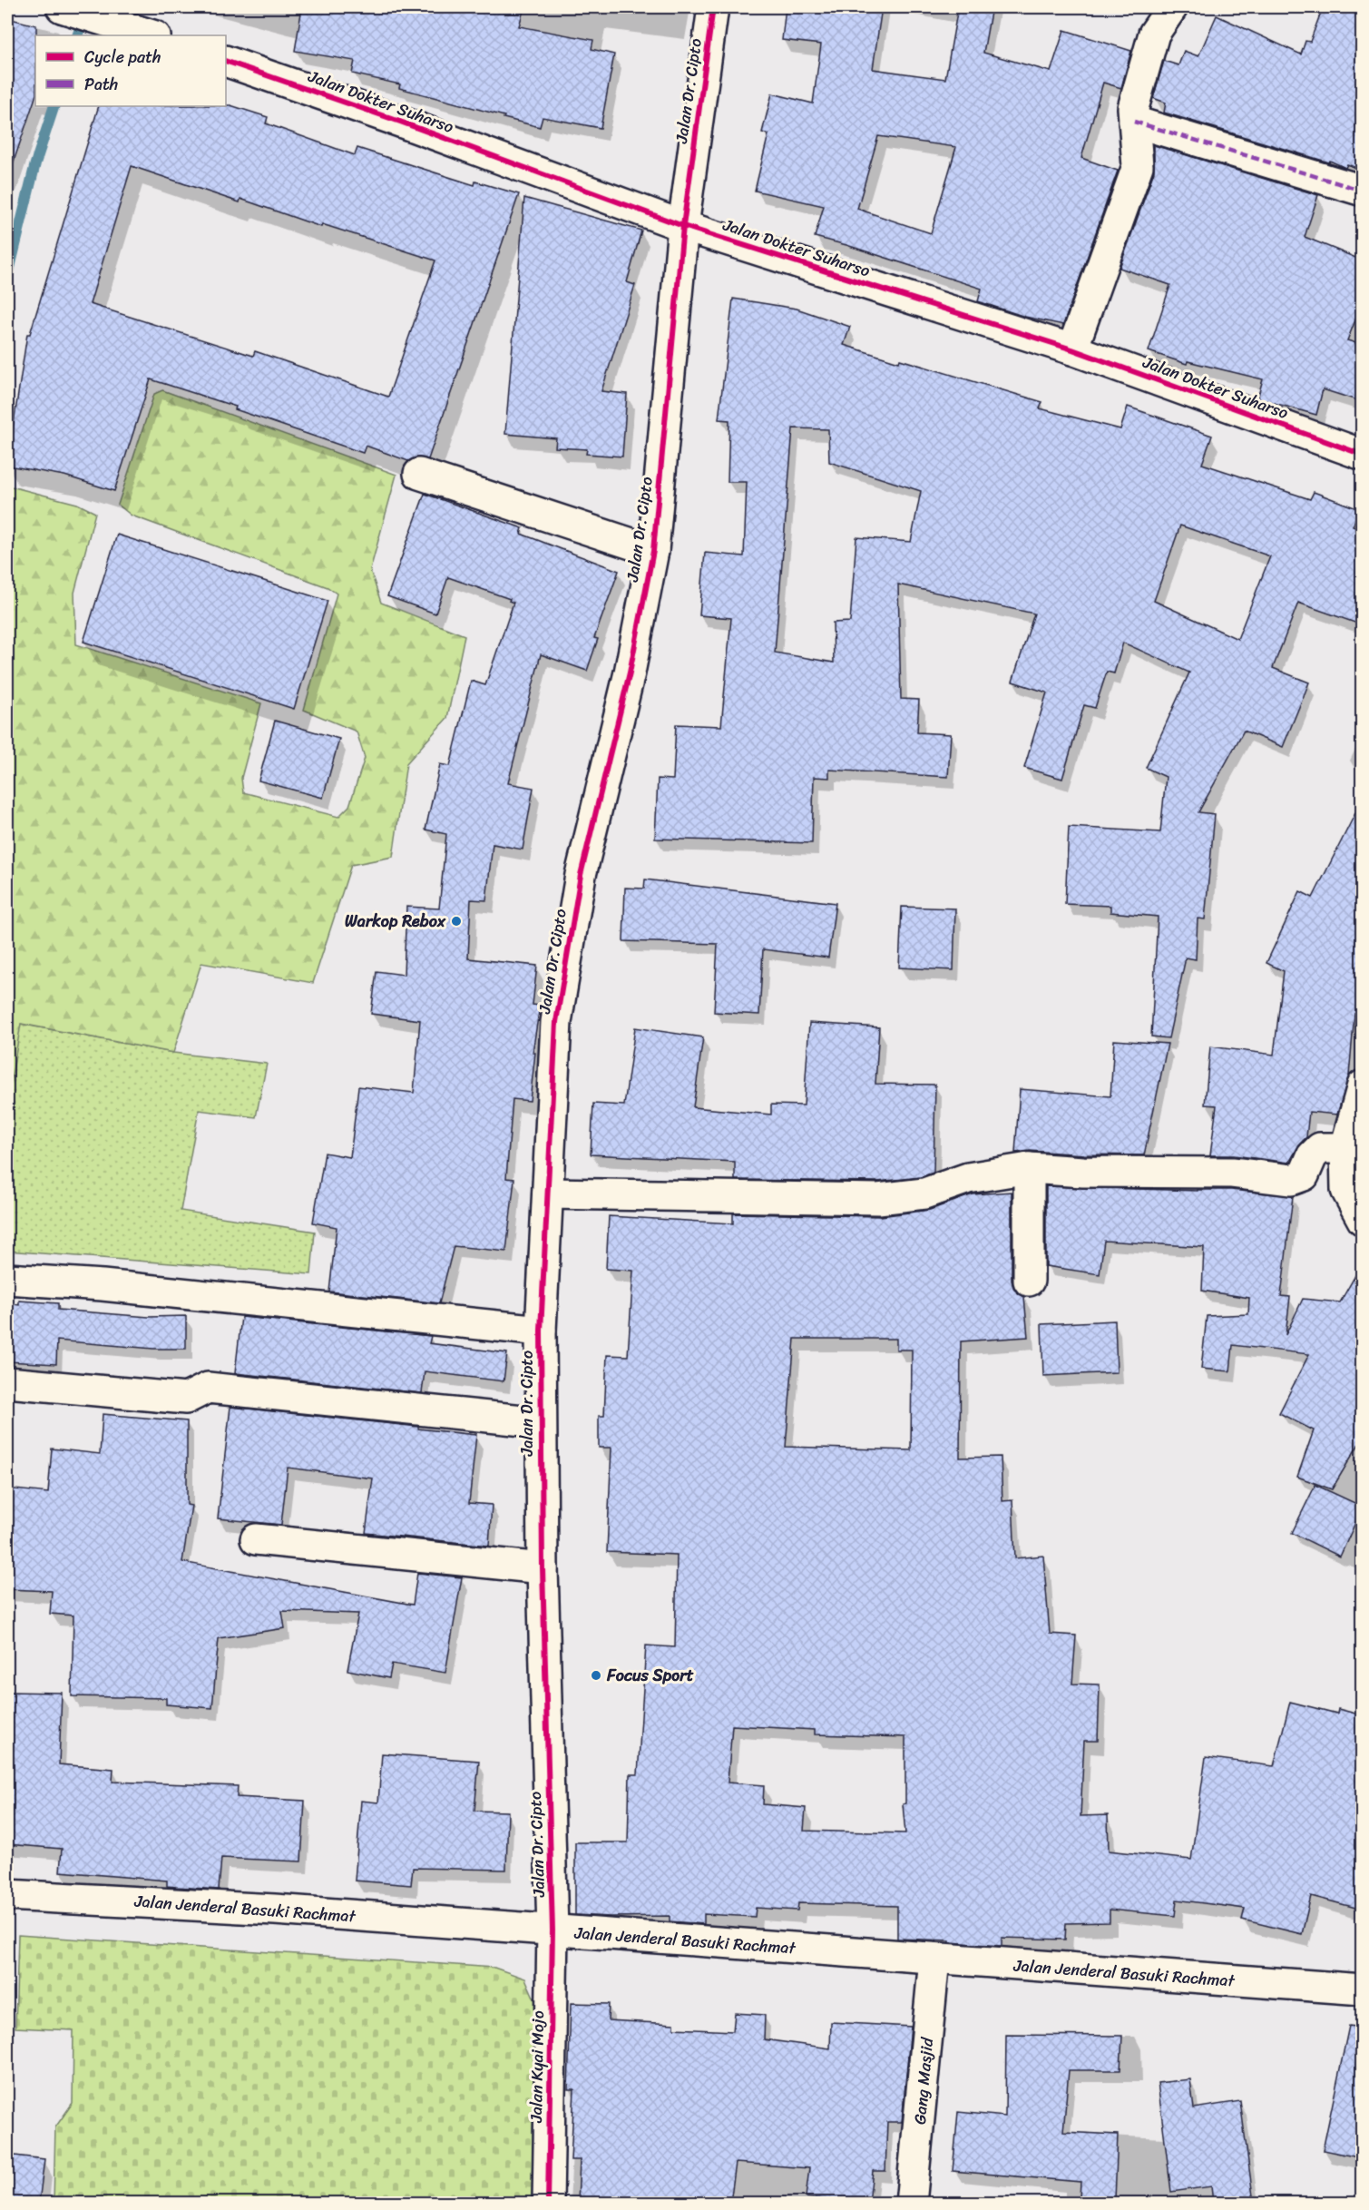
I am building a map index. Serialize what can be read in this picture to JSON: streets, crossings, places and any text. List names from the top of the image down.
{
  "streets": {
    "street": [
      "Jalan Dr. Cipto",
      "Jalan Dokter Suharso",
      "Jalan Jenderal Basuki Rachmat",
      "Jalan Kyai Mojo",
      "Gang Masjid"
    ]
  },
  "crossings": [
    ["Jalan Dr. Cipto", "Jalan Dokter Suharso"],
    ["Jalan Dr. Cipto", "Jalan Jenderal Basuki Rachmat"],
    ["Jalan Dr. Cipto", "Jalan Kyai Mojo"],
    ["Jalan Jenderal Basuki Rachmat", "Jalan Kyai Mojo"],
    ["Jalan Jenderal Basuki Rachmat", "Gang Masjid"]
  ],
  "places": ["Warkop Rebox", "Focus Sport"],
  "legend": ["Cycle path", "Path"]
}
